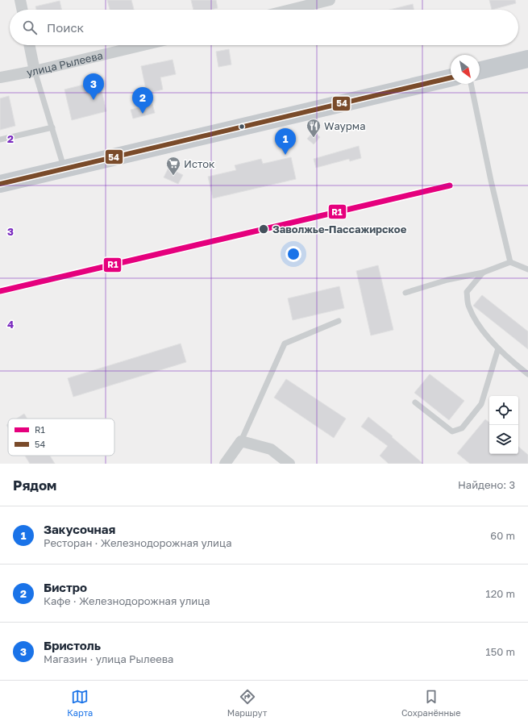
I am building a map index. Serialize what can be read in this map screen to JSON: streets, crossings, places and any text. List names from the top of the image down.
{
  "streets": {
    "street": ["улица Рылеева"]
  },
  "places": {
    "restaurant": ["Wаурма"],
    "supermarket": ["Исток"],
    "other": ["Заволжье-Пассажирское"]
  },
  "lines": ["transit line 54", "transit line R1"],
  "legend": ["R1", "54"],
  "north": "bottom right",
  "page": {
    "search": "Поиск",
    "pins": ["3", "2", "1"],
    "heading": ["Рядом", "Найдено: 3"],
    "list": [
      {
        "mark": "1",
        "name": "Закусочная",
        "note": "Ресторан · Железнодорожная улица",
        "value": "60 m"
      },
      {
        "mark": "2",
        "name": "Бистро",
        "note": "Кафе · Железнодорожная улица",
        "value": "120 m"
      },
      {
        "mark": "3",
        "name": "Бристоль",
        "note": "Магазин · улица Рылеева",
        "value": "150 m"
      }
    ],
    "nav": ["Карта", "Маршрут", "Сохранённые"]
  },
  "grid": {
    "rows": ["2", "3", "4"]
  }
}
